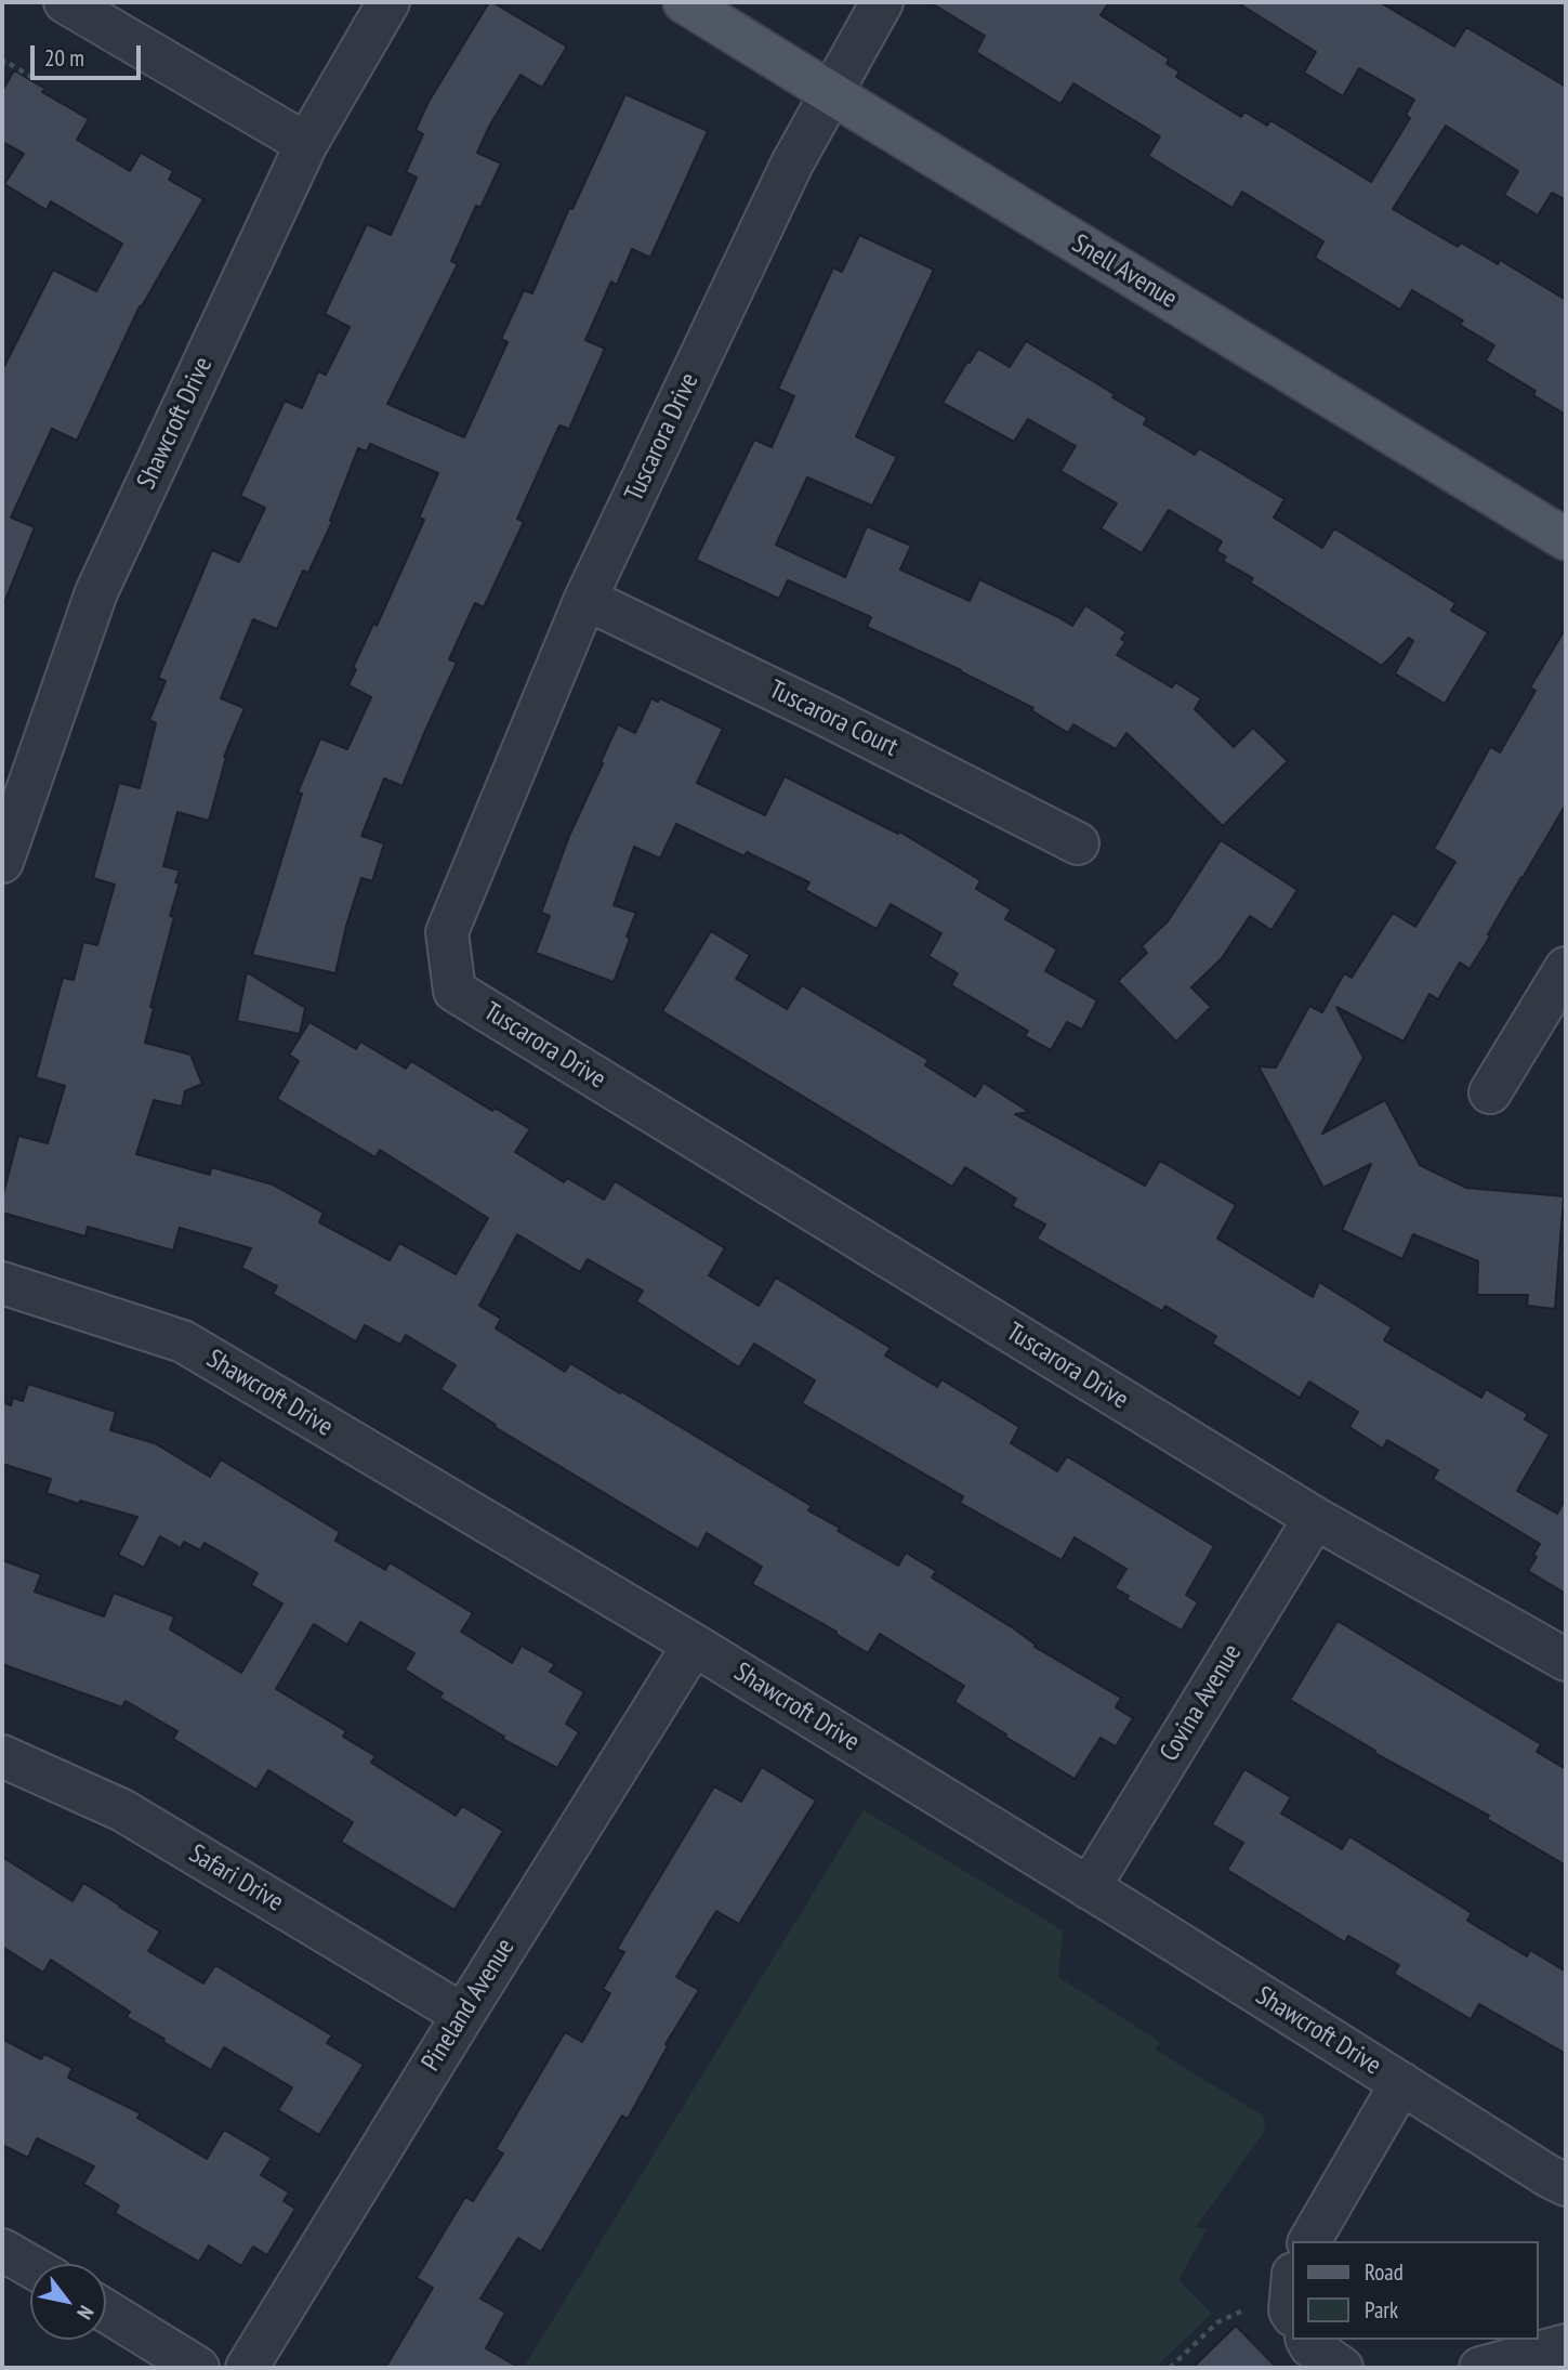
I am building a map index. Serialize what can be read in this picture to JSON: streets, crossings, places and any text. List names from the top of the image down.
{
  "streets": {
    "main road": ["Snell Avenue"],
    "street": [
      "Shawcroft Drive",
      "Tuscarora Drive",
      "Tuscarora Court",
      "Covina Avenue",
      "Safari Drive",
      "Pineland Avenue"
    ]
  },
  "crossings": [
    ["Snell Avenue", "Tuscarora Drive"],
    ["Shawcroft Drive", "Covina Avenue"],
    ["Shawcroft Drive", "Pineland Avenue"],
    ["Tuscarora Drive", "Tuscarora Court"],
    ["Tuscarora Drive", "Covina Avenue"],
    ["Safari Drive", "Pineland Avenue"]
  ],
  "legend": ["Road", "Park"],
  "scale_bar": "20 m",
  "north": "bottom right"
}
